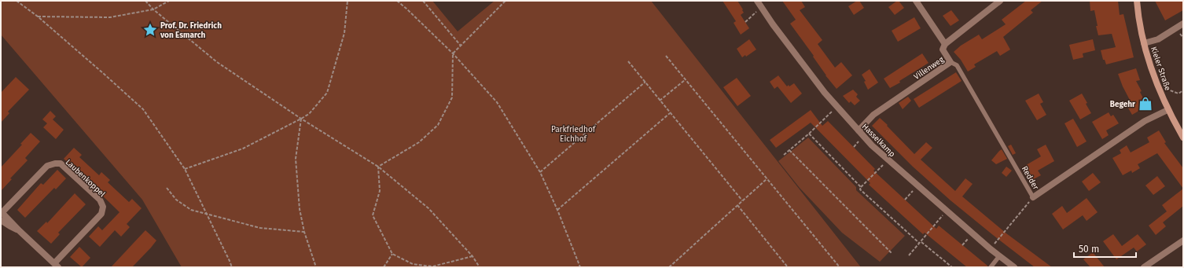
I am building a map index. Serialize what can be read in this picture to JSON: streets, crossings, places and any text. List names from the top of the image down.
{
  "streets": {
    "main road": ["Kieler Straße"],
    "street": [
      "Villenweg",
      "Hasselkamp",
      "Laubenkoppel",
      "Redder"
    ]
  },
  "crossings": [
    ["Villenweg", "Hasselkamp"],
    ["Villenweg", "Redder"],
    ["Kieler Straße", "Redder"]
  ],
  "parks": ["Parkfriedhof Eichhof"],
  "places": {
    "place": ["Prof. Dr. Friedrich von Esmarch"],
    "shop": ["Begehr"]
  },
  "scale_bar": "50 m"
}
